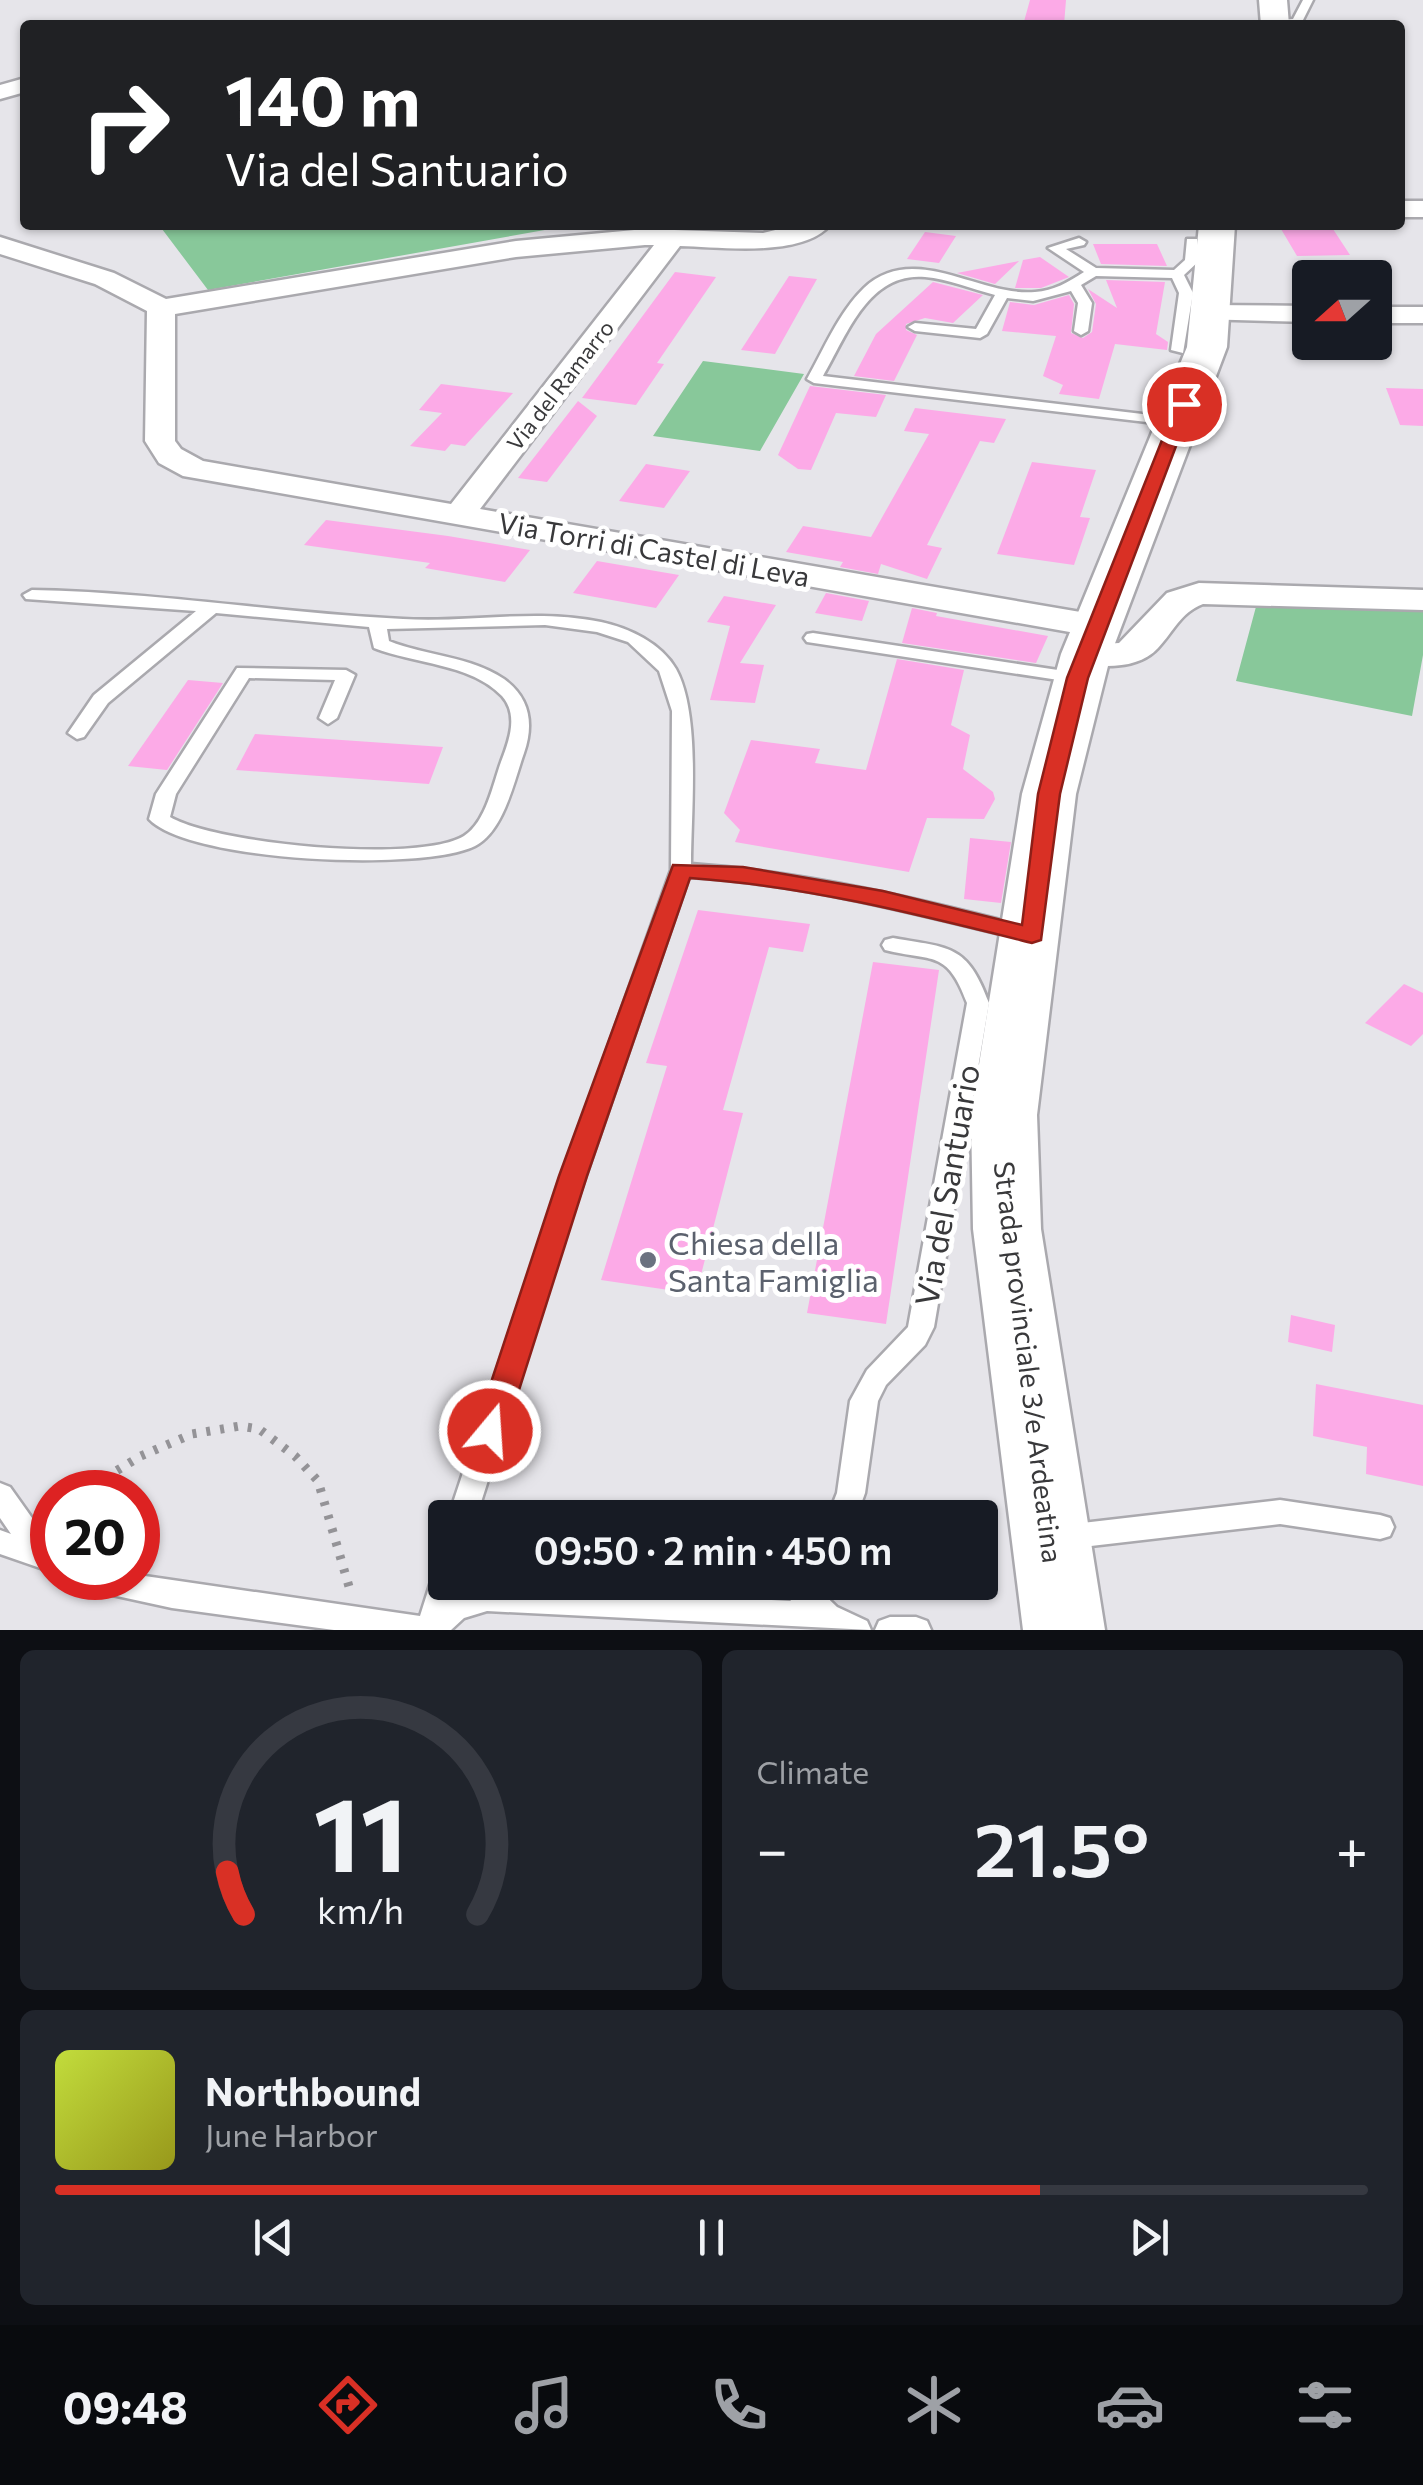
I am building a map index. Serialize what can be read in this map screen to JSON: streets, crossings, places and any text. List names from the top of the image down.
{
  "streets": {
    "main road": ["Strada provinciale 3/e Ardeatina"],
    "street": ["Via del Ramarro", "Via Torri di Castel di Leva"],
    "lane": ["Via del Santuario"]
  },
  "crossings": [
    ["Via del Ramarro", "Via Torri di Castel di Leva"],
    ["Via Torri di Castel di Leva", "Strada provinciale 3/e Ardeatina"]
  ],
  "places": ["Chiesa della Santa Famiglia"],
  "north": "left",
  "page": {
    "turn": ["140 m", "Via del Santuario"],
    "limit": "20",
    "trip": "09:50 · 2 min · 450 m",
    "tile": "Climate",
    "heat": ["−", "21.5°", "+"],
    "song": ["Northbound", "June Harbor"],
    "tabs": "09:48",
    "gauge": ["11", "km/h"]
  }
}
